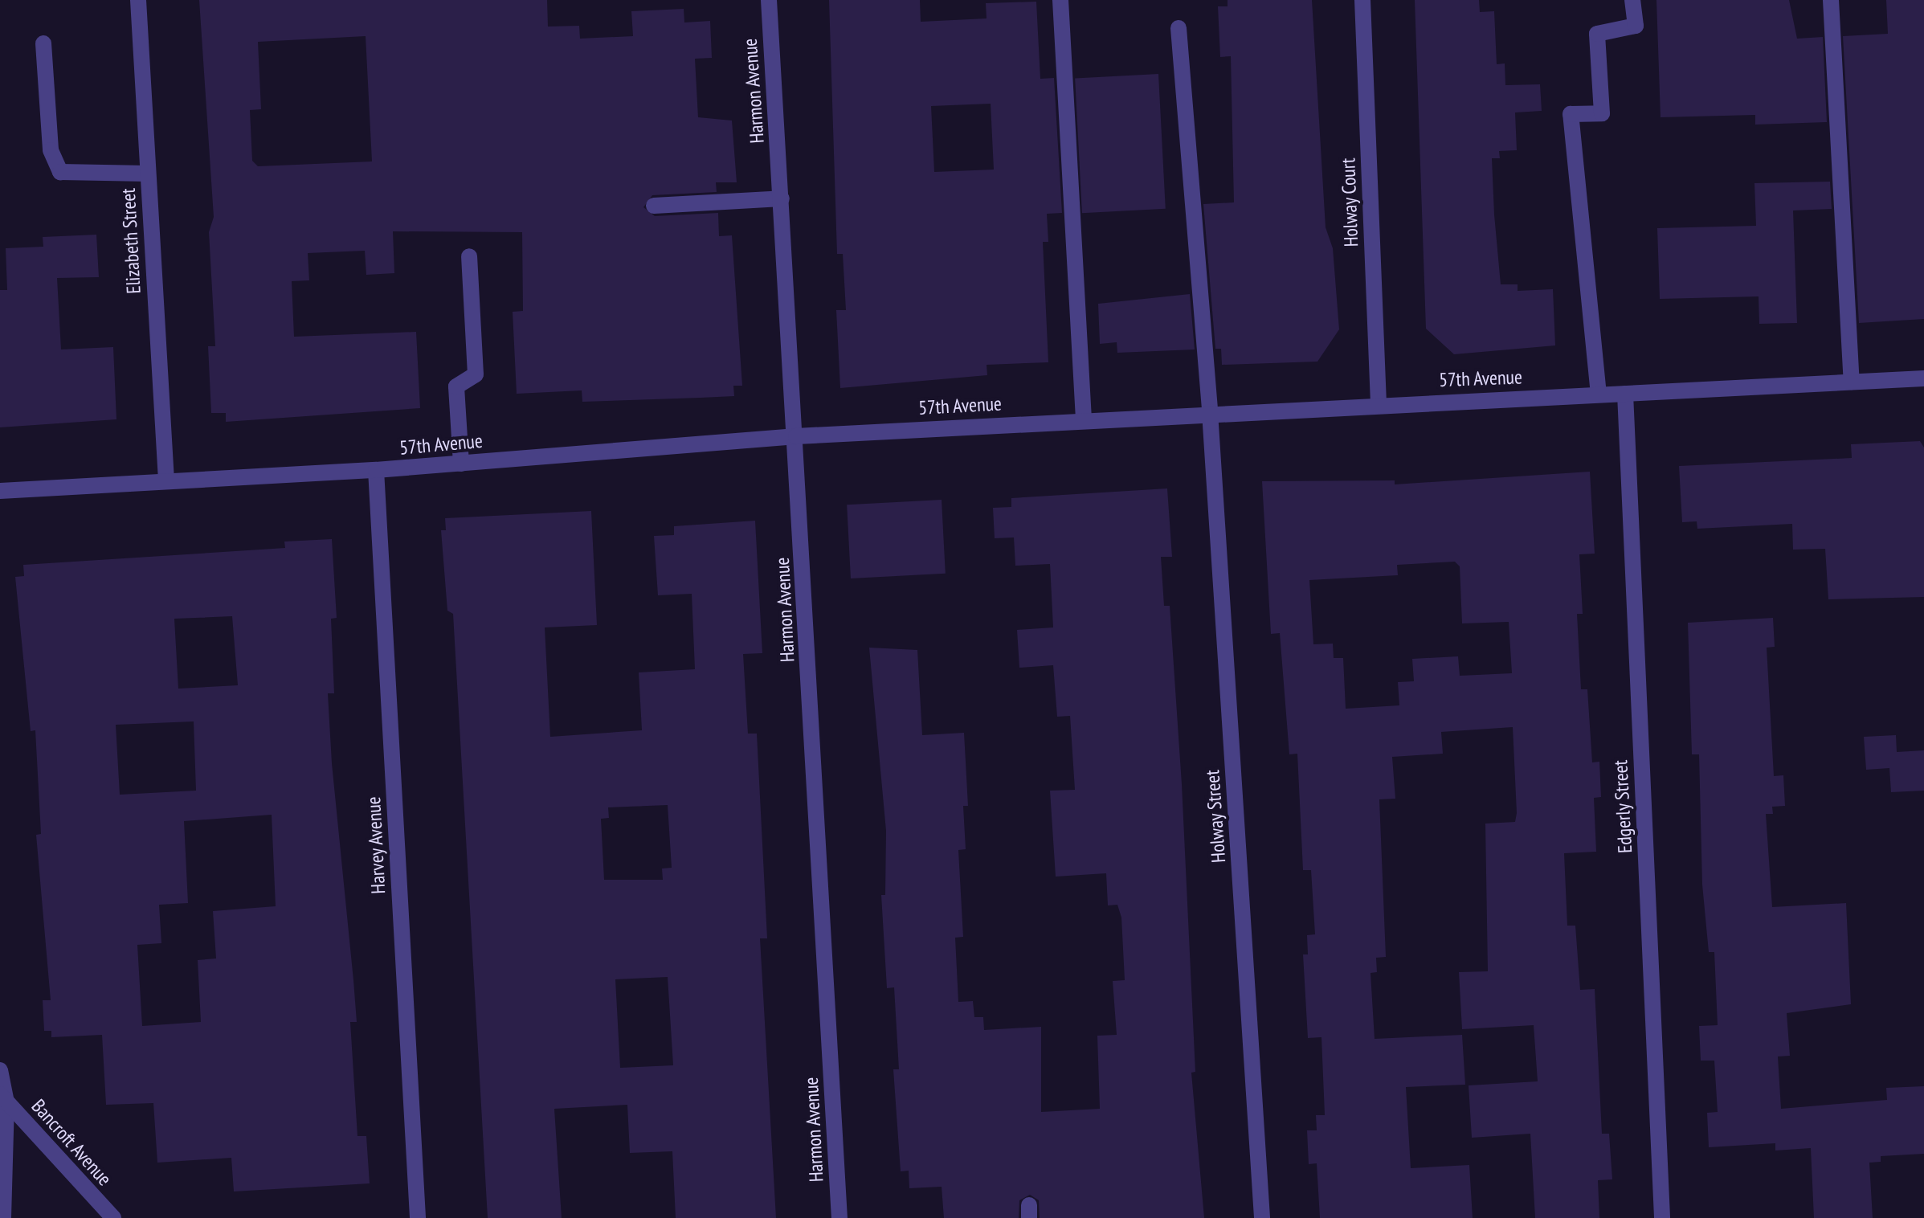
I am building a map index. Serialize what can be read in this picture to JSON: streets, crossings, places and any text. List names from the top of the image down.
{
  "streets": {
    "street": [
      "Harmon Avenue",
      "Holway Court",
      "Elizabeth Street",
      "57th Avenue",
      "Edgerly Street",
      "Holway Street",
      "Harvey Avenue",
      "Bancroft Avenue"
    ]
  },
  "crossings": [
    ["Harmon Avenue", "57th Avenue"],
    ["Holway Court", "57th Avenue"],
    ["Elizabeth Street", "57th Avenue"],
    ["57th Avenue", "Edgerly Street"],
    ["57th Avenue", "Holway Street"],
    ["57th Avenue", "Harvey Avenue"]
  ]
}
